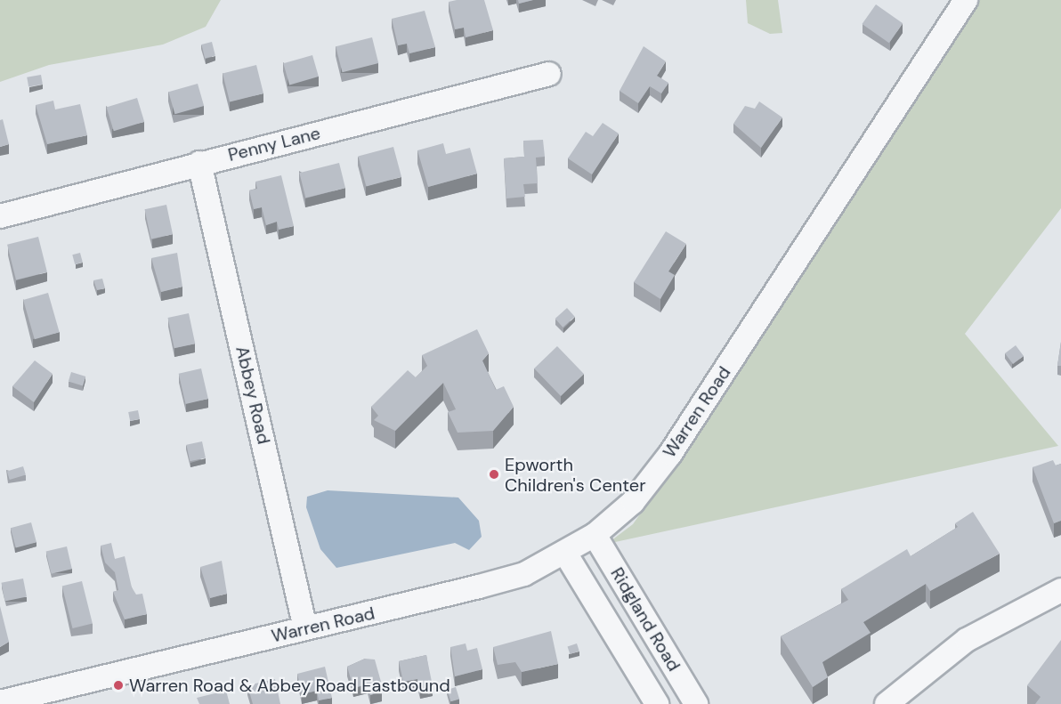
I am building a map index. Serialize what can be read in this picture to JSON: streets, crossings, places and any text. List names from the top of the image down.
{
  "streets": {
    "street": [
      "Penny Lane",
      "Abbey Road",
      "Warren Road",
      "Ridgland Road"
    ]
  },
  "crossings": [
    ["Penny Lane", "Abbey Road"],
    ["Abbey Road", "Warren Road"],
    ["Warren Road", "Ridgland Road"]
  ],
  "places": ["Epworth Children's Center", "Warren Road & Abbey Road Eastbound"]
}
